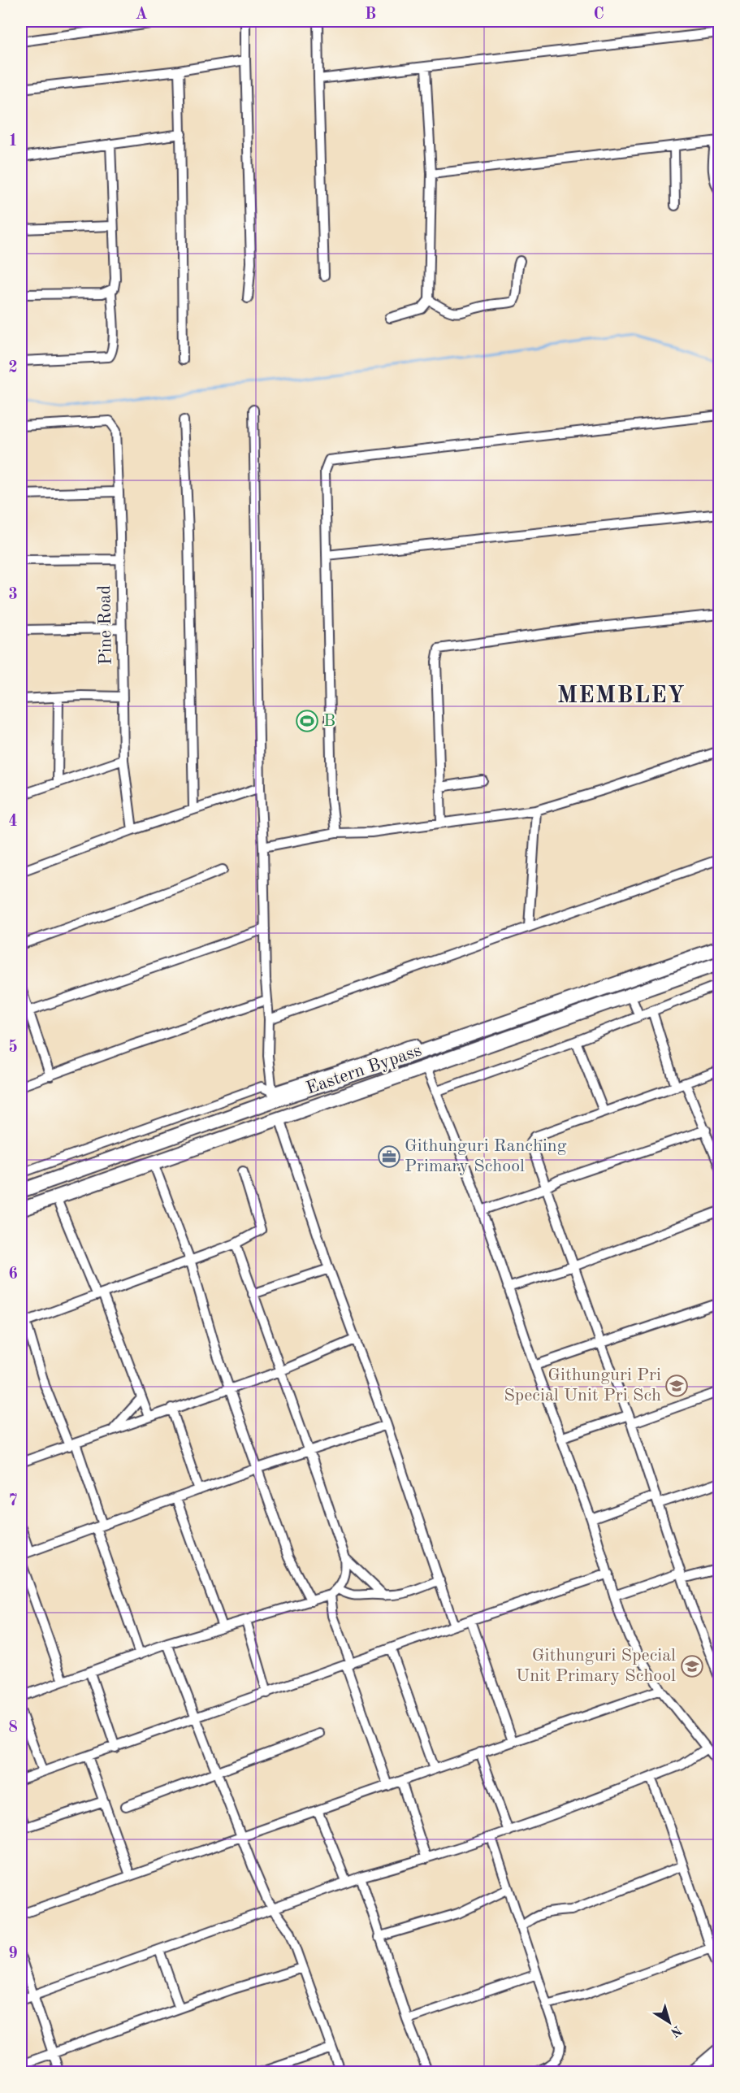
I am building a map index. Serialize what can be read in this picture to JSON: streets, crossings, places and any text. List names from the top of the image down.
{
  "streets": {
    "main road": ["Eastern Bypass"],
    "street": ["Pine Road"]
  },
  "districts": ["MEMBLEY"],
  "places": {
    "sports": ["B"],
    "office": ["Githunguri Ranching Primary School"],
    "school or university": ["Githunguri Pri Special Unit Pri Sch", "Githunguri Special Unit Primary School"]
  },
  "north": "bottom right",
  "grid": {
    "columns": ["A", "B", "C"],
    "rows": [
      "1",
      "2",
      "3",
      "4",
      "5",
      "6",
      "7",
      "8",
      "9"
    ]
  }
}
